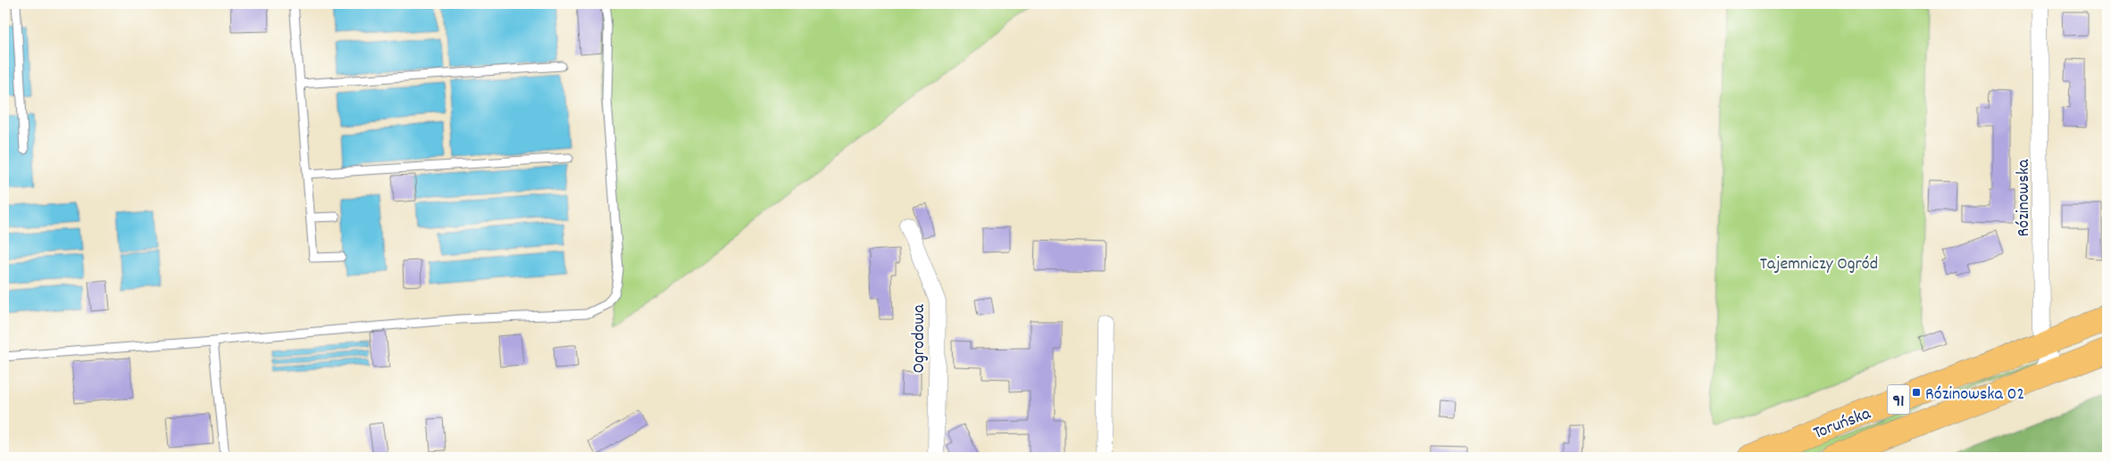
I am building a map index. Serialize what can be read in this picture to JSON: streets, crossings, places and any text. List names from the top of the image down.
{
  "streets": {
    "main road": ["91", "Toruńska"],
    "street": ["Rózinowska", "Ogrodowa"]
  },
  "crossings": [
    ["Rózinowska", "Toruńska"]
  ],
  "parks": ["Tajemniczy Ogród"],
  "places": {
    "transit": ["Rózinowska 02"]
  }
}
